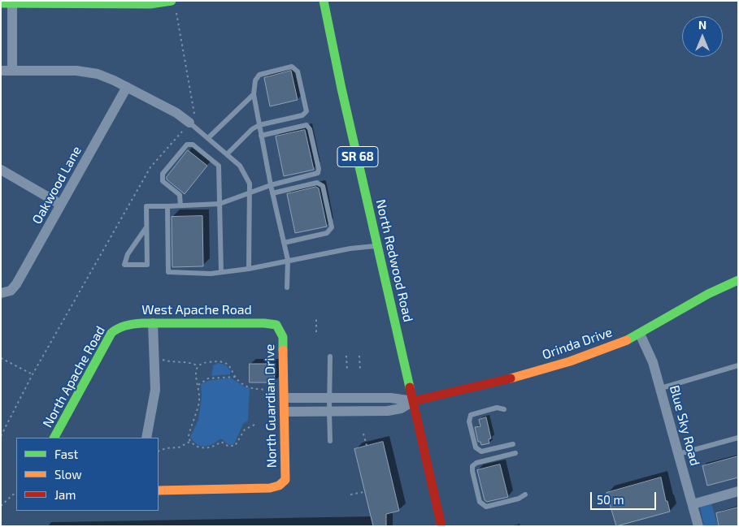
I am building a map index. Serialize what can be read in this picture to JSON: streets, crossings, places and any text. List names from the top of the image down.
{
  "streets": {
    "street": [
      "SR 68",
      "Oakwood Lane",
      "North Redwood Road",
      "West Apache Road",
      "Orinda Drive",
      "North Apache Road",
      "North Guardian Drive",
      "Blue Sky Road"
    ]
  },
  "crossings": [
    ["North Redwood Road", "Orinda Drive"],
    ["West Apache Road", "North Apache Road"],
    ["West Apache Road", "North Guardian Drive"],
    ["Orinda Drive", "Blue Sky Road"]
  ],
  "legend": ["Fast", "Slow", "Jam"],
  "scale_bar": "50 m",
  "north": "top"
}
